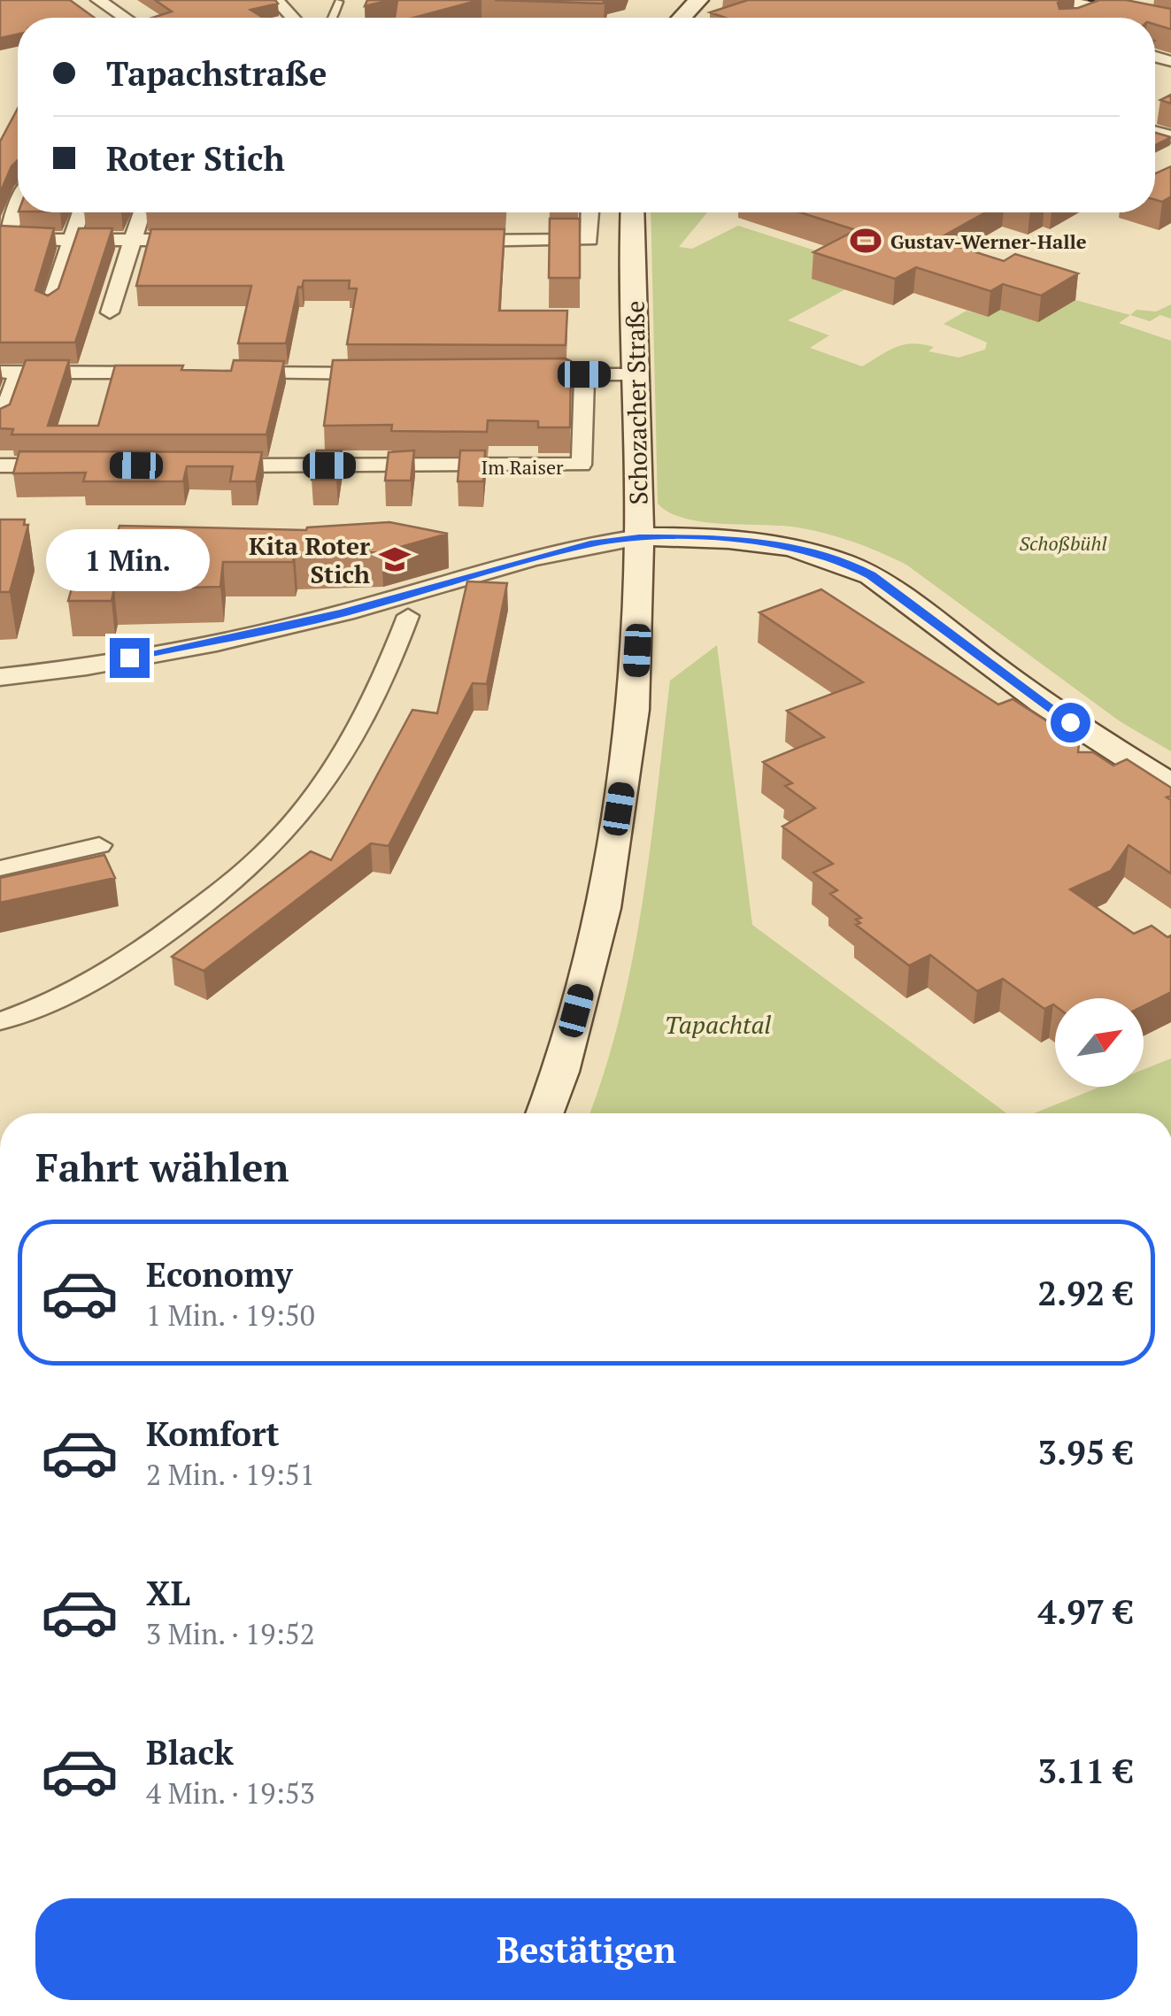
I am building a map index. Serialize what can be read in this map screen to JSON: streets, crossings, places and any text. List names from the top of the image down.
{
  "streets": {
    "main road": ["Schozacher Straße"],
    "street": ["Im Raiser"]
  },
  "parks": ["Schoßbühl", "Tapachtal"],
  "places": {
    "sports": ["Gustav-Werner-Halle"],
    "school or university": ["Kita Roter Stich"]
  },
  "north": "top right",
  "page": {
    "banner": ["Tapachstraße", "Roter Stich"],
    "bubble": "1 Min.",
    "heading": "Fahrt wählen",
    "list": [
      {
        "name": "Economy",
        "note": "1 Min. · 19:50",
        "value": "2.92 €"
      },
      {
        "name": "Komfort",
        "note": "2 Min. · 19:51",
        "value": "3.95 €"
      },
      {
        "name": "XL",
        "note": "3 Min. · 19:52",
        "value": "4.97 €"
      },
      {
        "name": "Black",
        "note": "4 Min. · 19:53",
        "value": "3.11 €"
      }
    ],
    "buttons": "Bestätigen"
  }
}
